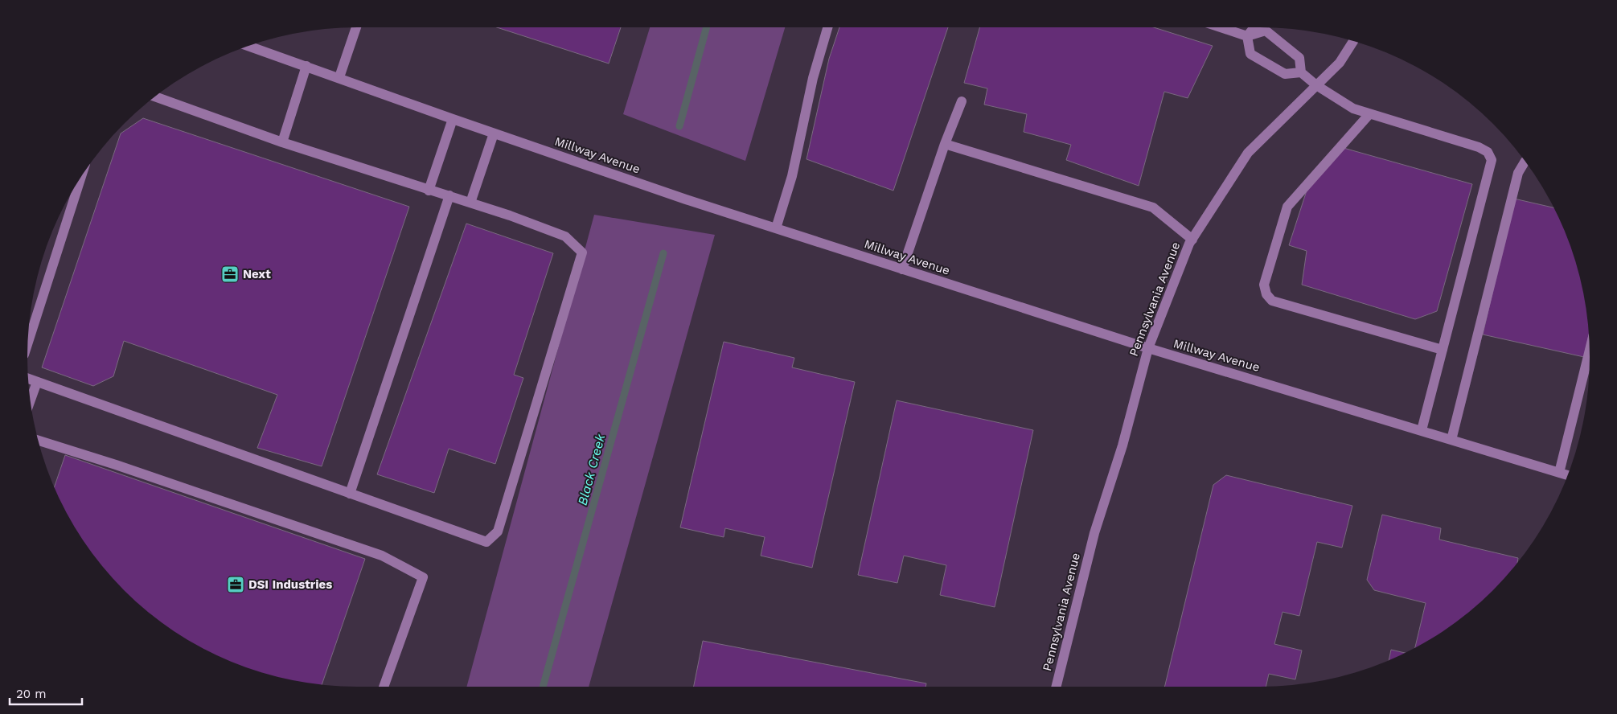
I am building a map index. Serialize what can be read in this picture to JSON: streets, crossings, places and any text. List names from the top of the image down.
{
  "streets": {
    "street": ["Millway Avenue", "Pennsylvania Avenue"]
  },
  "crossings": [
    ["Millway Avenue", "Pennsylvania Avenue"]
  ],
  "water": ["Black Creek"],
  "places": {
    "office": ["Next", "DSI Industries"]
  },
  "scale_bar": "20 m"
}
